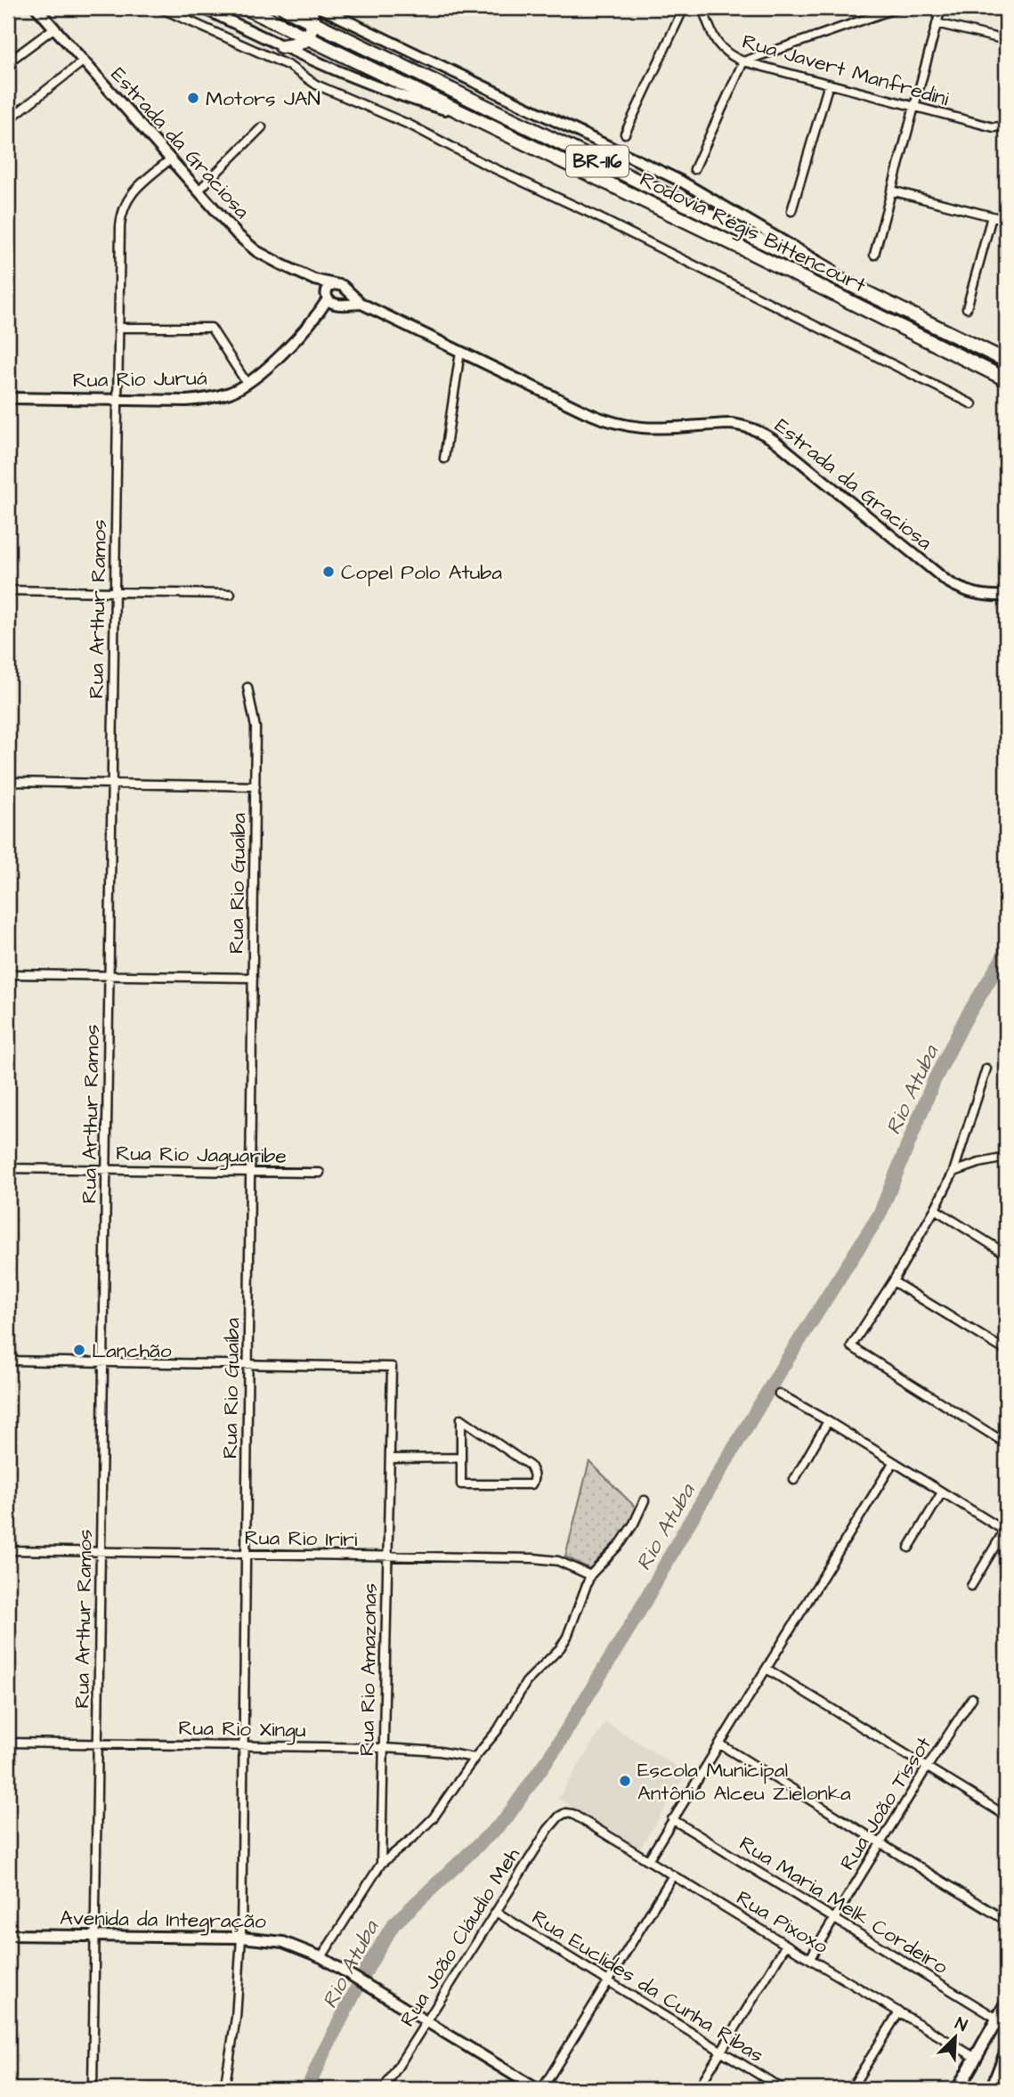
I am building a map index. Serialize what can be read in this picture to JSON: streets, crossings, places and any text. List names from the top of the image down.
{
  "streets": {
    "highway": ["BR-116", "Rodovia Régis Bittencourt"],
    "main road": ["Estrada da Graciosa", "Rua Rio Juruá", "Avenida da Integração"],
    "street": [
      "Rua Javert Manfredini",
      "Rua Arthur Ramos",
      "Rua Rio Guaíba",
      "Rua Rio Jaguaribe",
      "Rua Rio Iriri",
      "Rua Rio Amazonas",
      "Rua Rio Xingu",
      "Rua João Tissot",
      "Rua Maria Melk Cordeiro",
      "Rua Pixoxo",
      "Rua João Cláudio Meh",
      "Rua Euclides da Cunha Ribas"
    ]
  },
  "crossings": [
    ["Estrada da Graciosa", "Rua Rio Juruá"],
    ["Estrada da Graciosa", "Rua Arthur Ramos"],
    ["Rua Rio Juruá", "Rua Arthur Ramos"],
    ["Rua Arthur Ramos", "Rua Rio Jaguaribe"],
    ["Rua Arthur Ramos", "Rua Rio Iriri"],
    ["Rua Arthur Ramos", "Rua Rio Xingu"],
    ["Rua Arthur Ramos", "Avenida da Integração"],
    ["Rua Rio Guaíba", "Rua Rio Jaguaribe"],
    ["Rua Rio Guaíba", "Rua Rio Iriri"],
    ["Rua Rio Guaíba", "Rua Rio Amazonas"],
    ["Rua Rio Guaíba", "Rua Rio Xingu"],
    ["Rua Rio Guaíba", "Avenida da Integração"],
    ["Rua Rio Iriri", "Rua Rio Amazonas"],
    ["Rua Rio Amazonas", "Rua Rio Xingu"],
    ["Rua João Tissot", "Rua Maria Melk Cordeiro"],
    ["Rua João Tissot", "Rua Pixoxo"],
    ["Avenida da Integração", "Rua João Cláudio Meh"],
    ["Rua Pixoxo", "Rua João Cláudio Meh"],
    ["Rua João Cláudio Meh", "Rua Euclides da Cunha Ribas"]
  ],
  "water": ["Rio Atuba"],
  "places": [
    "Motors JAN",
    "Copel Polo Atuba",
    "Lanchão",
    "Escola Municipal Antônio Alceu Zielonka"
  ],
  "north": "top right"
}
